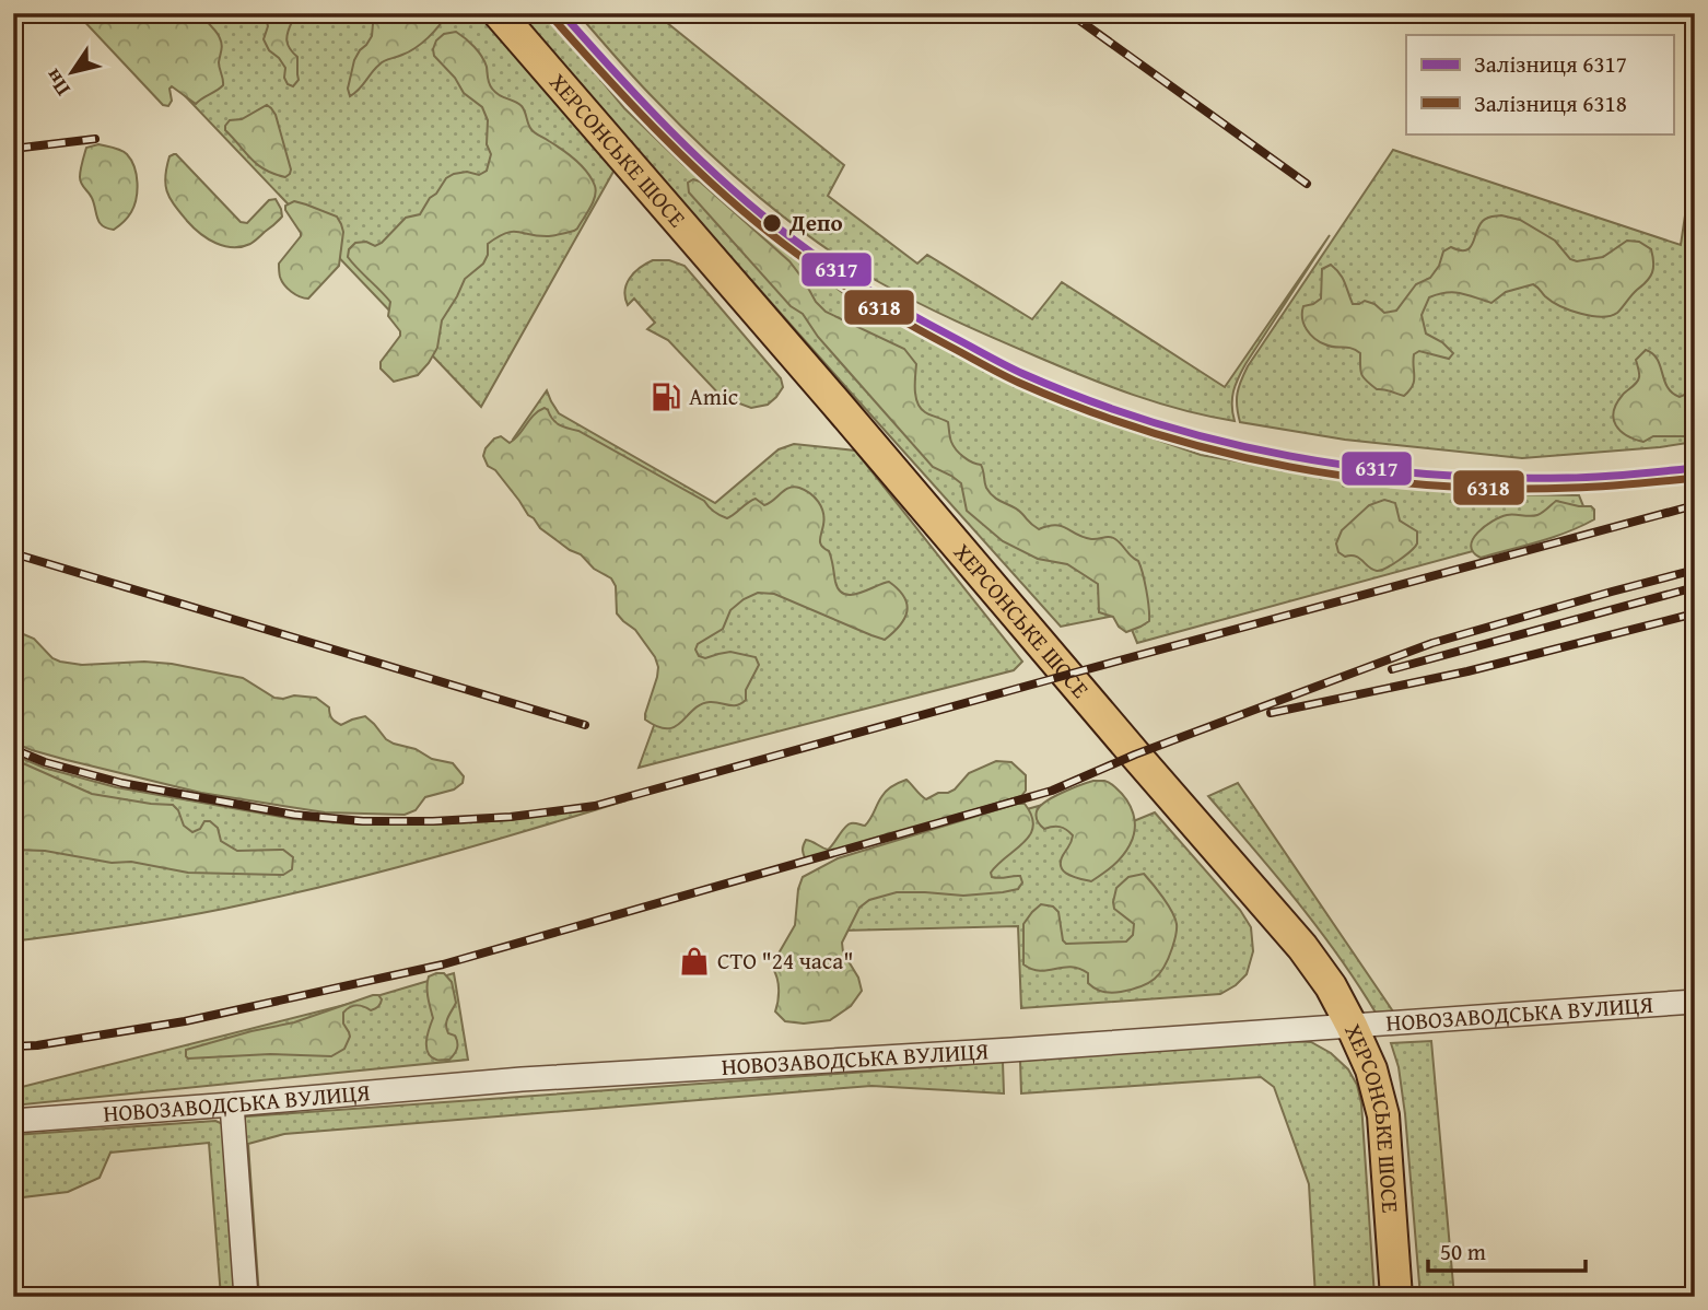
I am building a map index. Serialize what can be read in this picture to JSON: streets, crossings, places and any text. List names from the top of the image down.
{
  "streets": {
    "main road": ["ХЕРСОНСЬКЕ ШОСЕ"],
    "street": ["НОВОЗАВОДСЬКА ВУЛИЦЯ"]
  },
  "crossings": [
    ["ХЕРСОНСЬКЕ ШОСЕ", "НОВОЗАВОДСЬКА ВУЛИЦЯ"]
  ],
  "places": {
    "other": ["Депо"],
    "fuel station": ["Amic"],
    "shop": ["СТО \"24 часа\""]
  },
  "lines": ["rail line 6317", "rail line 6318"],
  "legend": ["Залізниця 6317", "Залізниця 6318"],
  "scale_bar": "50 m",
  "north": "bottom left"
}
